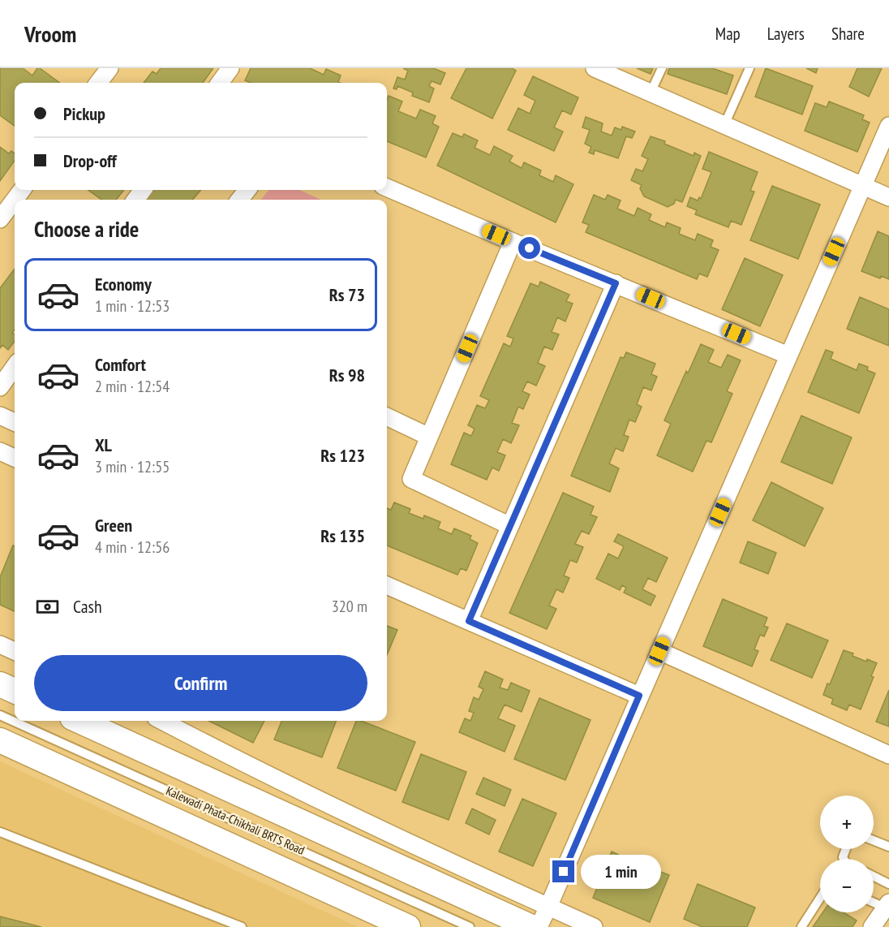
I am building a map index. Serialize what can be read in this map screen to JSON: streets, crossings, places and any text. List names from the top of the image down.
{
  "streets": {
    "lane": ["Kalewadi Phata-Chikhali BRTS Road"]
  },
  "page": {
    "header": "Vroom",
    "nav": ["Map", "Layers", "Share"],
    "banner": ["Pickup", "Drop-off"],
    "heading": "Choose a ride",
    "list": [
      {
        "name": "Economy",
        "note": "1 min · 12:53",
        "value": "Rs 73"
      },
      {
        "name": "Comfort",
        "note": "2 min · 12:54",
        "value": "Rs 98"
      },
      {
        "name": "XL",
        "note": "3 min · 12:55",
        "value": "Rs 123"
      },
      {
        "name": "Green",
        "note": "4 min · 12:56",
        "value": "Rs 135"
      }
    ],
    "pay": ["Cash", "320 m"],
    "buttons": "Confirm",
    "map_buttons": ["+", "−"],
    "bubble": "1 min"
  }
}
